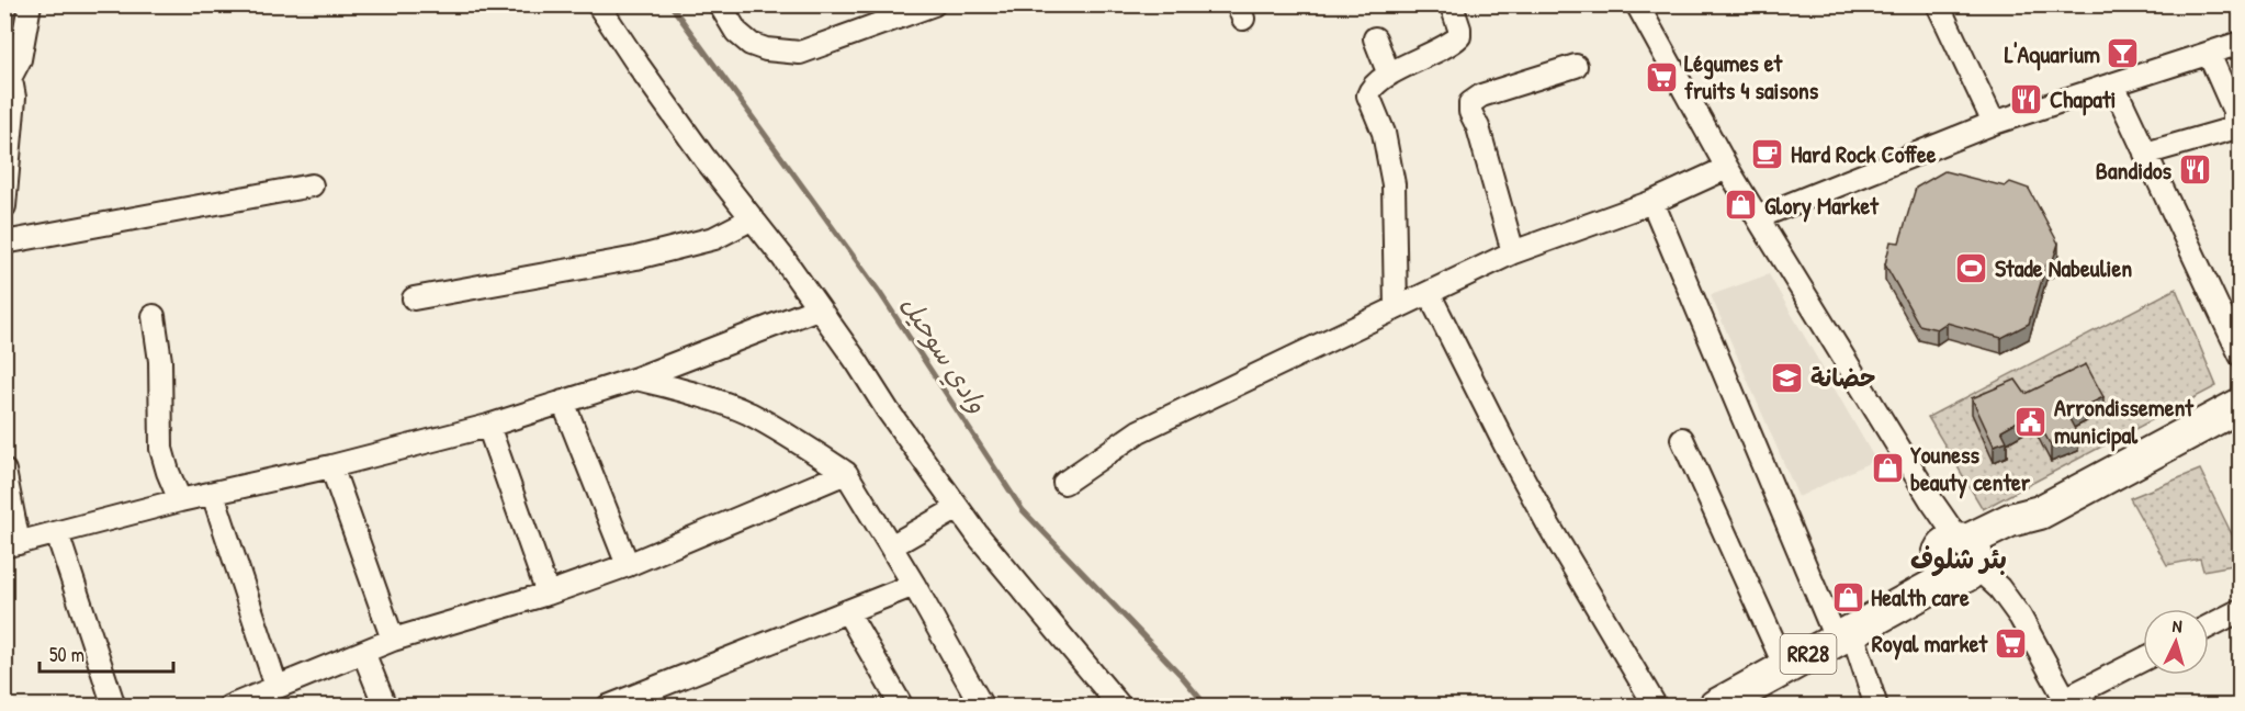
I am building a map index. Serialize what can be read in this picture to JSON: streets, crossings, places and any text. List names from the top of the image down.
{
  "streets": {
    "main road": ["RR28"]
  },
  "districts": ["بئر شلوف"],
  "water": ["وادي سوحيل"],
  "places": {
    "bar": ["L'Aquarium"],
    "supermarket": ["Légumes et fruits 4 saisons", "Royal market"],
    "restaurant": ["Chapati", "Bandidos"],
    "cafe": ["Hard Rock Coffee"],
    "shop": ["Glory Market", "Youness beauty center", "Health care"],
    "sports": ["Stade Nabeulien"],
    "school or university": ["حضانة"],
    "public building": ["Arrondissement municipal"]
  },
  "scale_bar": "50 m",
  "north": "top"
}
